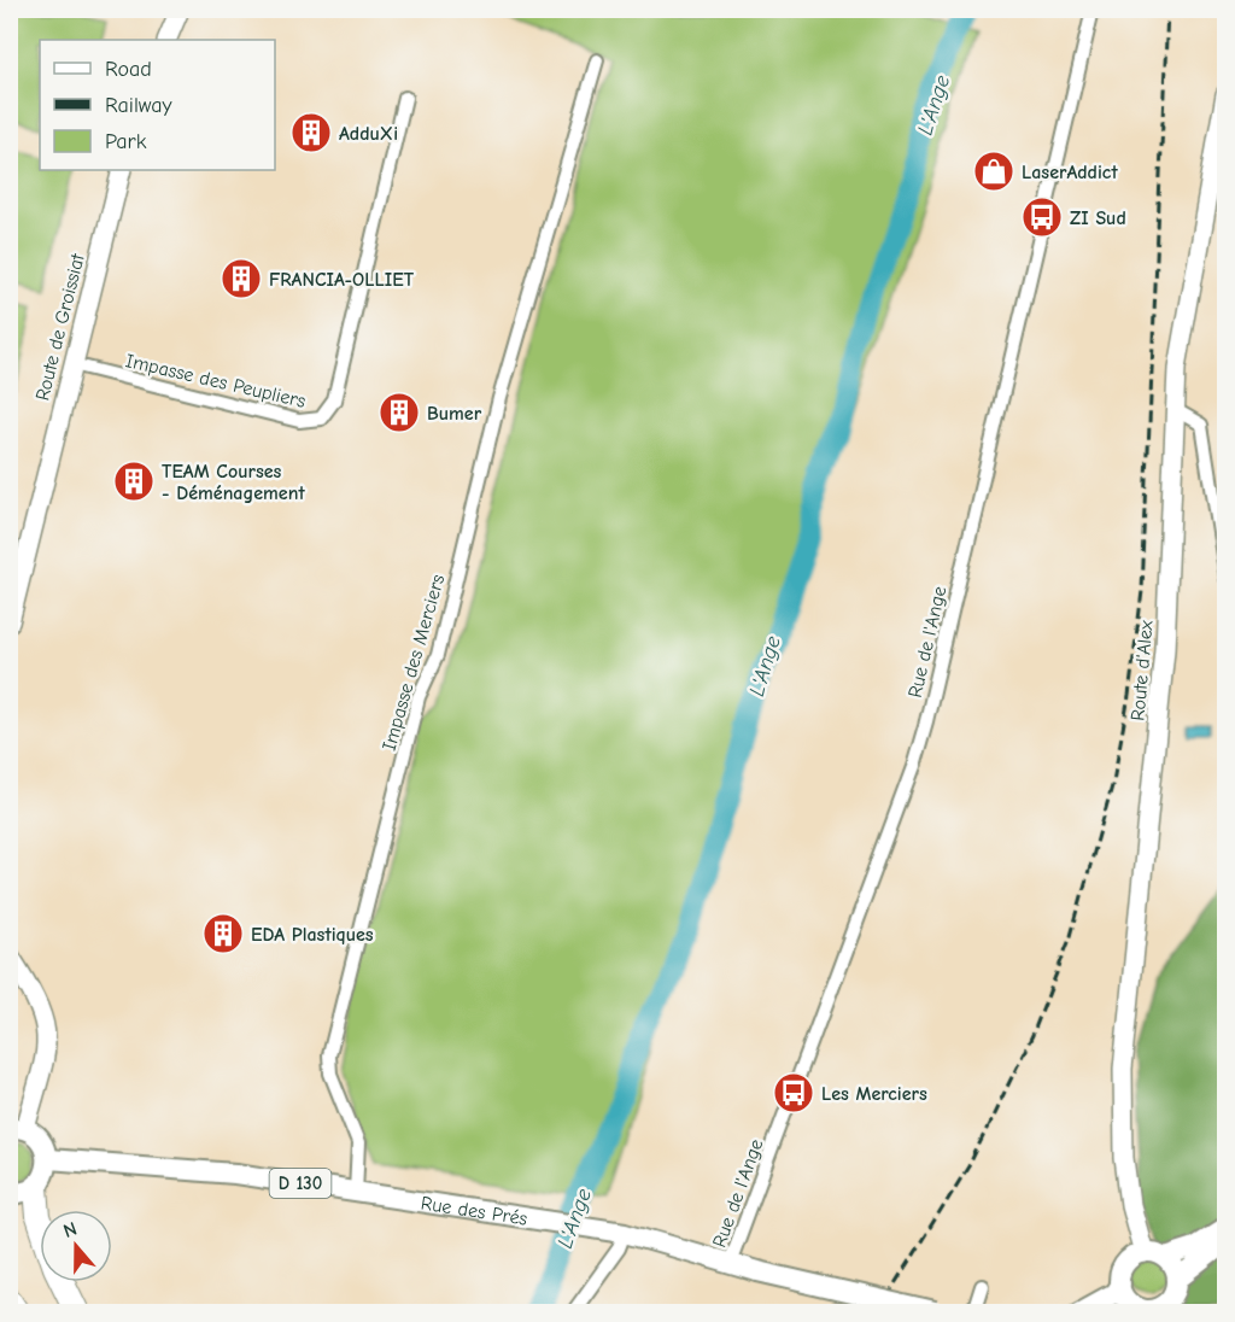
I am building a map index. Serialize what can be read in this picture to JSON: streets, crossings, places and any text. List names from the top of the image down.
{
  "streets": {
    "main road": ["D 130", "Rue des Prés"],
    "street": [
      "Route de Groissiat",
      "Impasse des Peupliers",
      "Rue de l'Ange",
      "Impasse des Merciers",
      "Route d'Alex"
    ]
  },
  "crossings": [
    ["Route de Groissiat", "Impasse des Peupliers"],
    ["Rue de l'Ange", "Rue des Prés"],
    ["Impasse des Merciers", "Rue des Prés"]
  ],
  "water": ["L'Ange"],
  "places": {
    "building": [
      "AdduXi",
      "FRANCIA-OLLIET",
      "Bumer",
      "TEAM Courses - Déménagement",
      "EDA Plastiques"
    ],
    "shop": ["LaserAddict"],
    "bus stop": ["ZI Sud", "Les Merciers"]
  },
  "legend": ["Road", "Railway", "Park"],
  "north": "top"
}
